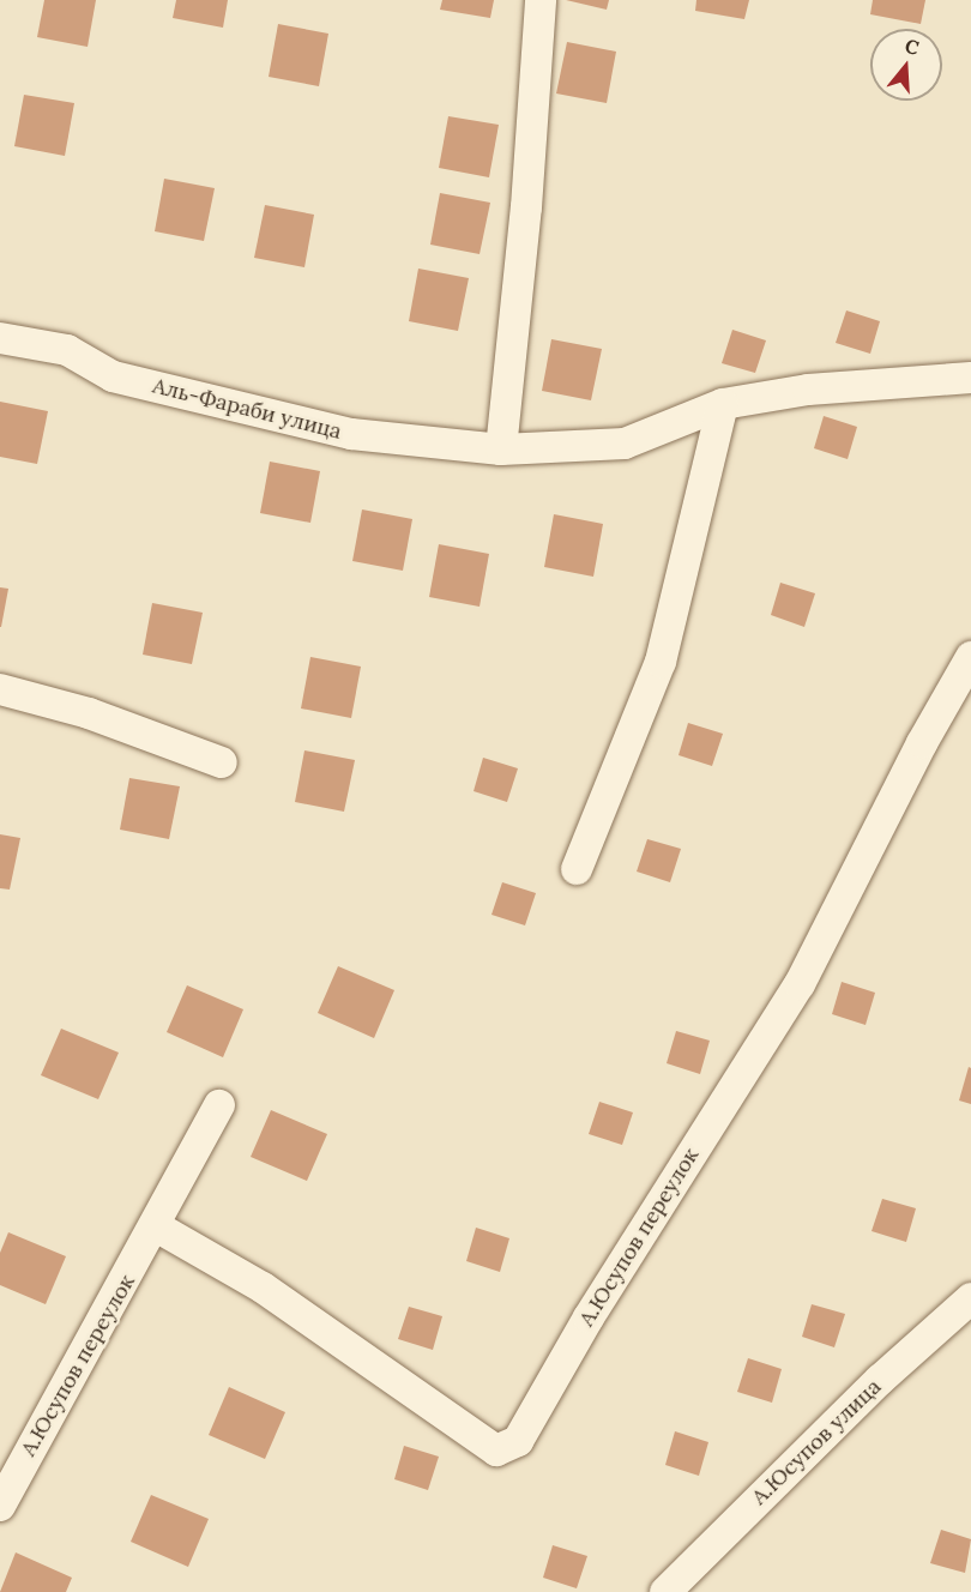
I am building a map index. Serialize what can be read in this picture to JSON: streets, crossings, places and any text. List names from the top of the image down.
{
  "streets": {
    "street": ["Аль-Фараби улица", "А.Юсупов переулок", "А.Юсупов улица"]
  },
  "north": "top"
}
